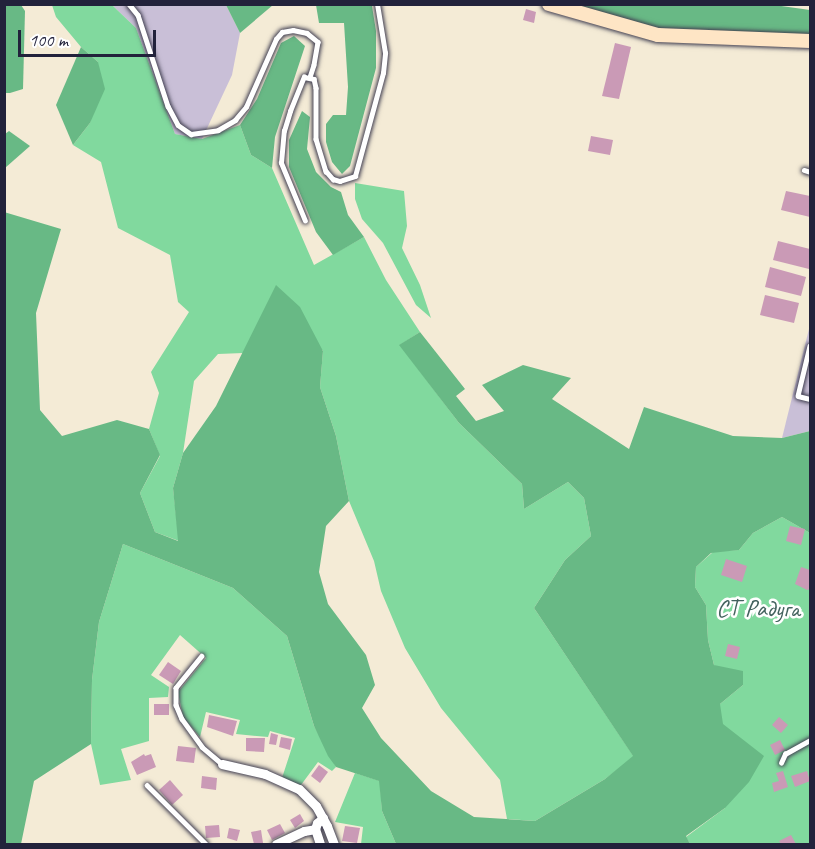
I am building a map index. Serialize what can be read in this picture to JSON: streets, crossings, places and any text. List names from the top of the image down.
{
  "parks": ["СТ Радуга"],
  "scale_bar": "100 m"
}
